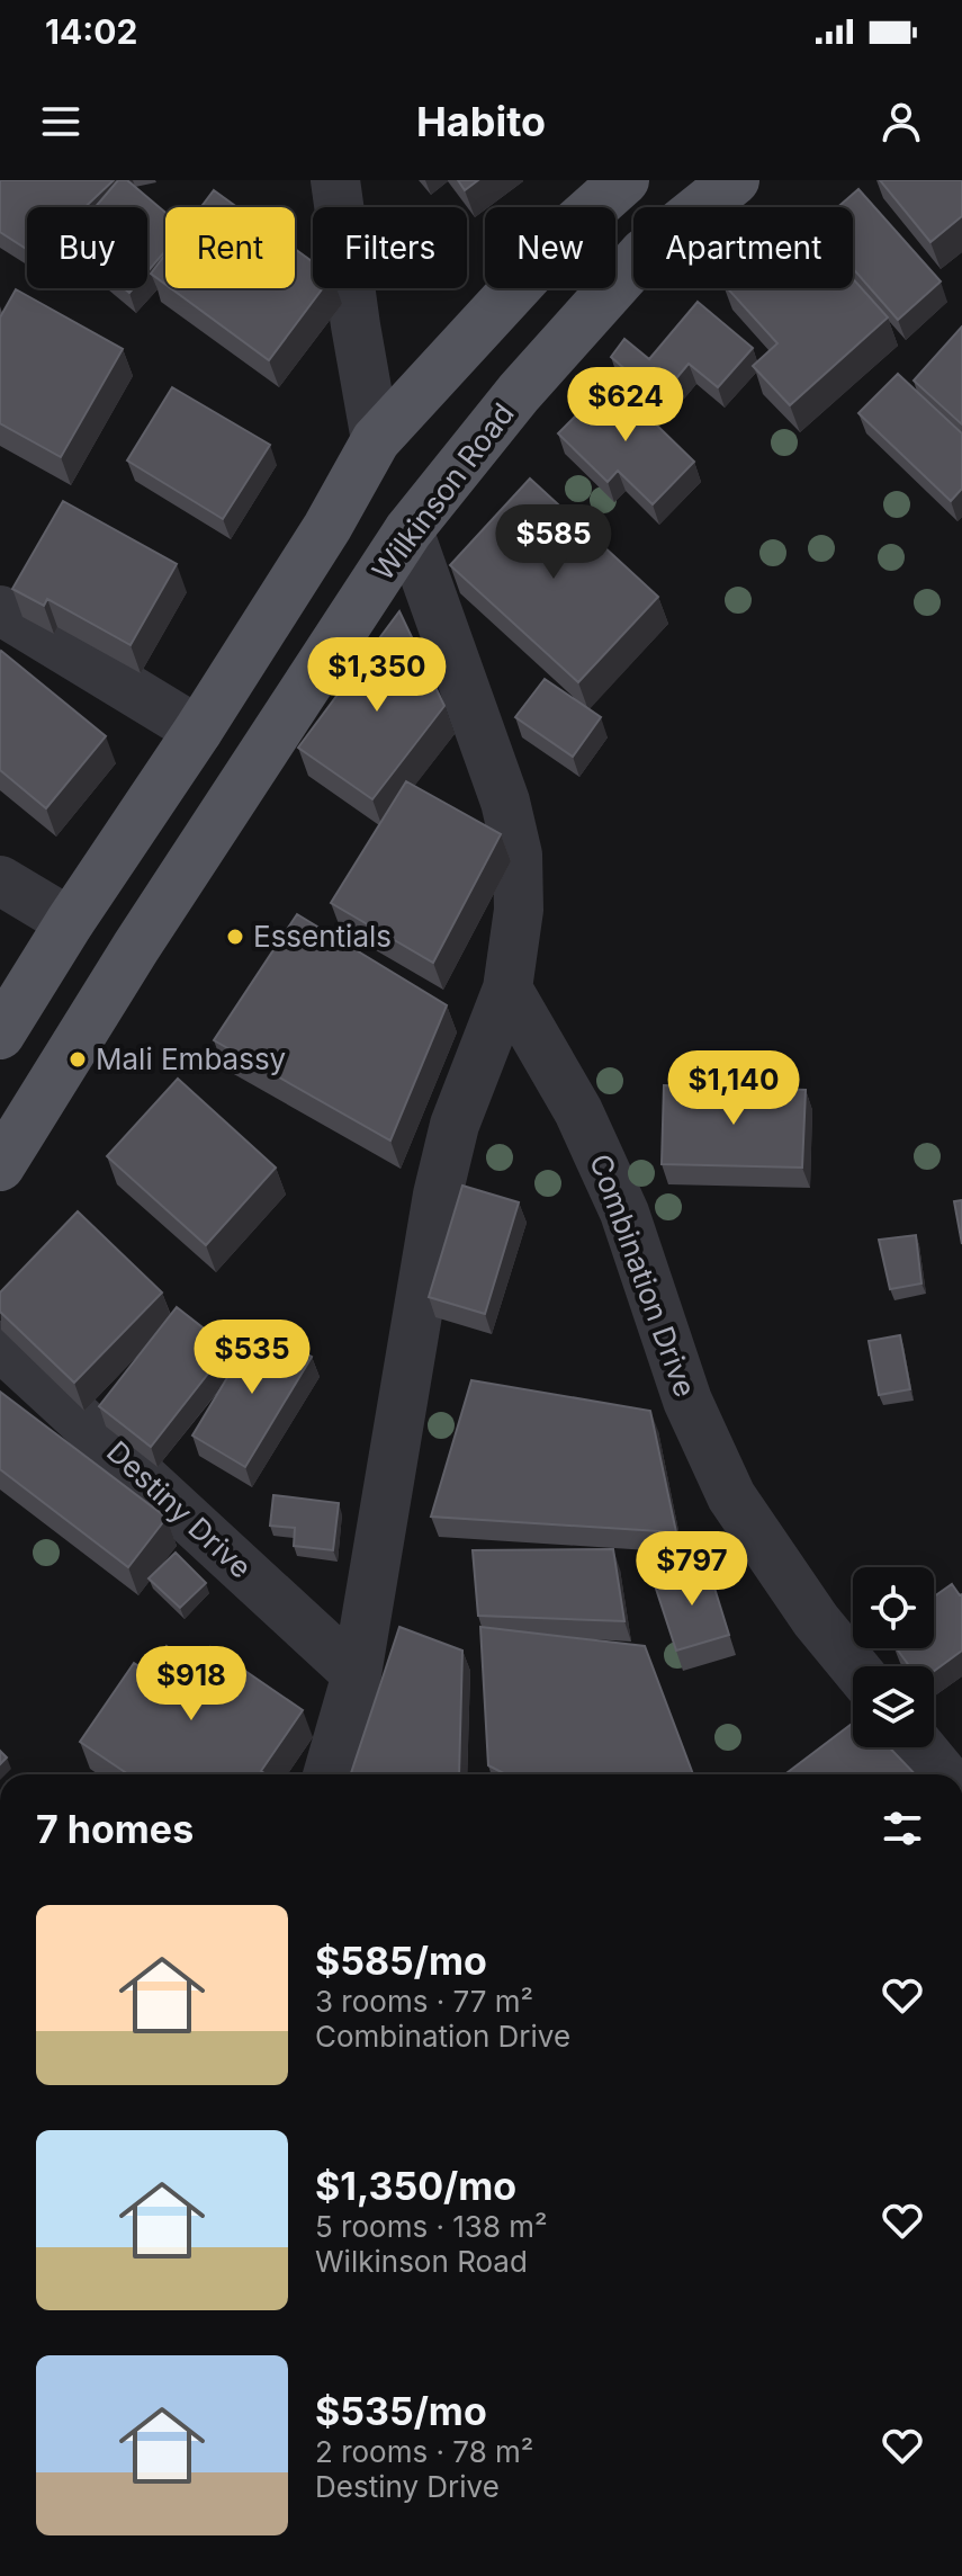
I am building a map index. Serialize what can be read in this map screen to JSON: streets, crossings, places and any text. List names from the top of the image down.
{
  "streets": {
    "main road": ["Wilkinson Road"],
    "street": ["Combination Drive", "Destiny Drive"]
  },
  "places": ["Essentials", "Mali Embassy"],
  "page": {
    "status": "14:02",
    "header": "Habito",
    "chip": [
      "Buy",
      "Rent",
      "Filters",
      "New",
      "Apartment"
    ],
    "price": [
      "$624",
      "$585",
      "$1,350",
      "$1,140",
      "$535",
      "$797",
      "$918"
    ],
    "heading": "7 homes",
    "list": [
      {
        "name": "$585/mo",
        "note": "3 rooms · 77 m² · Combination Drive"
      },
      {
        "name": "$1,350/mo",
        "note": "5 rooms · 138 m² · Wilkinson Road"
      },
      {
        "name": "$535/mo",
        "note": "2 rooms · 78 m² · Destiny Drive"
      }
    ]
  }
}
